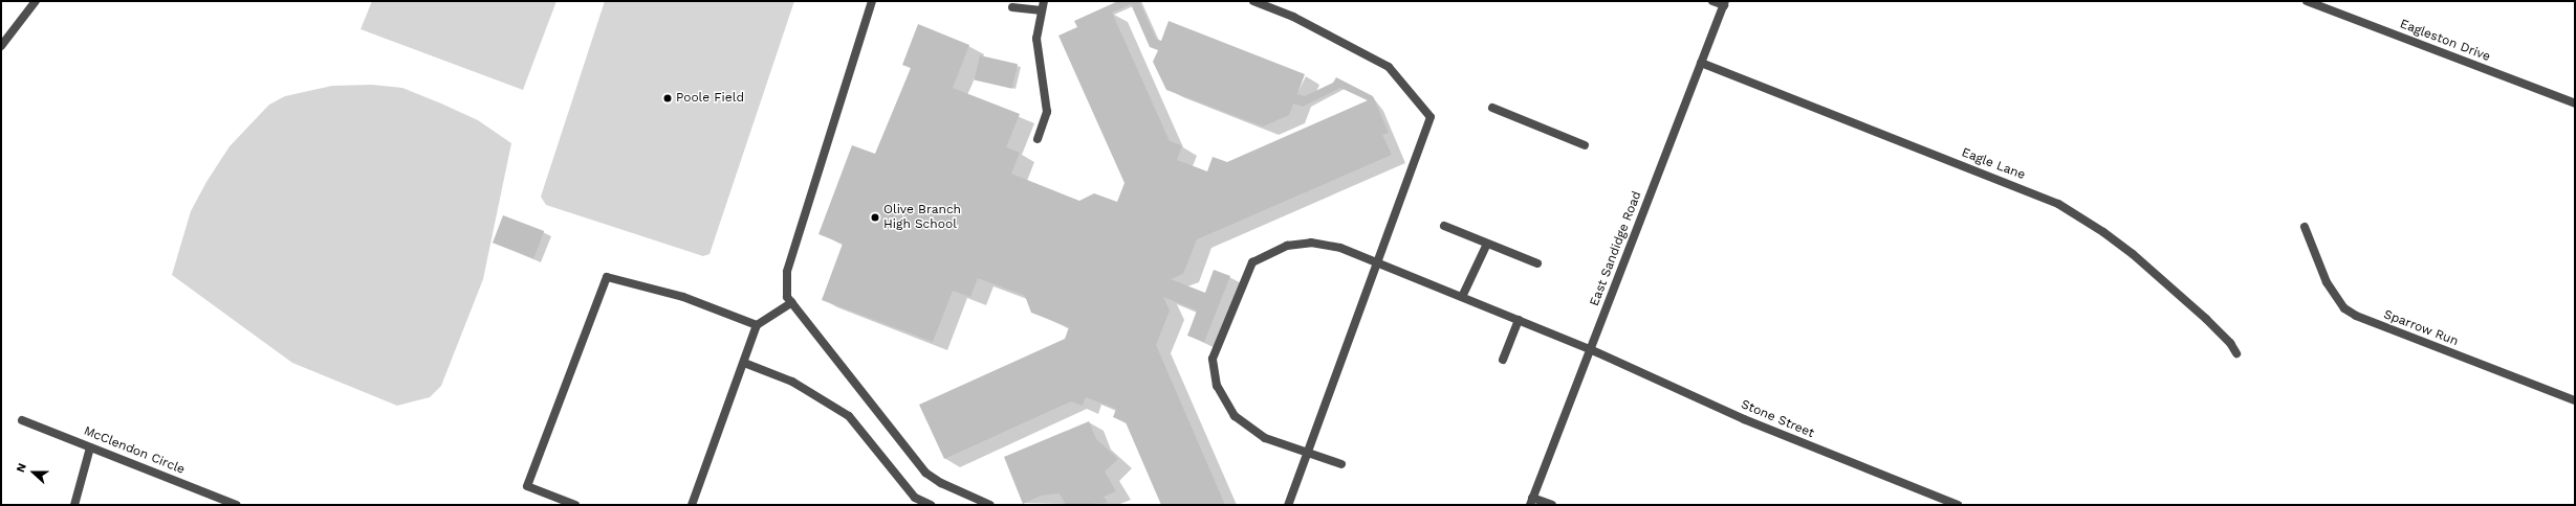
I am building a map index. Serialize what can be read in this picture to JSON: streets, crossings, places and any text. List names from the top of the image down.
{
  "streets": {
    "street": [
      "Eagleston Drive",
      "Eagle Lane",
      "East Sandidge Road",
      "Sparrow Run",
      "Stone Street",
      "McClendon Circle"
    ]
  },
  "crossings": [
    ["Eagle Lane", "East Sandidge Road"],
    ["East Sandidge Road", "Stone Street"]
  ],
  "places": ["Poole Field", "Olive Branch High School"],
  "north": "left"
}
